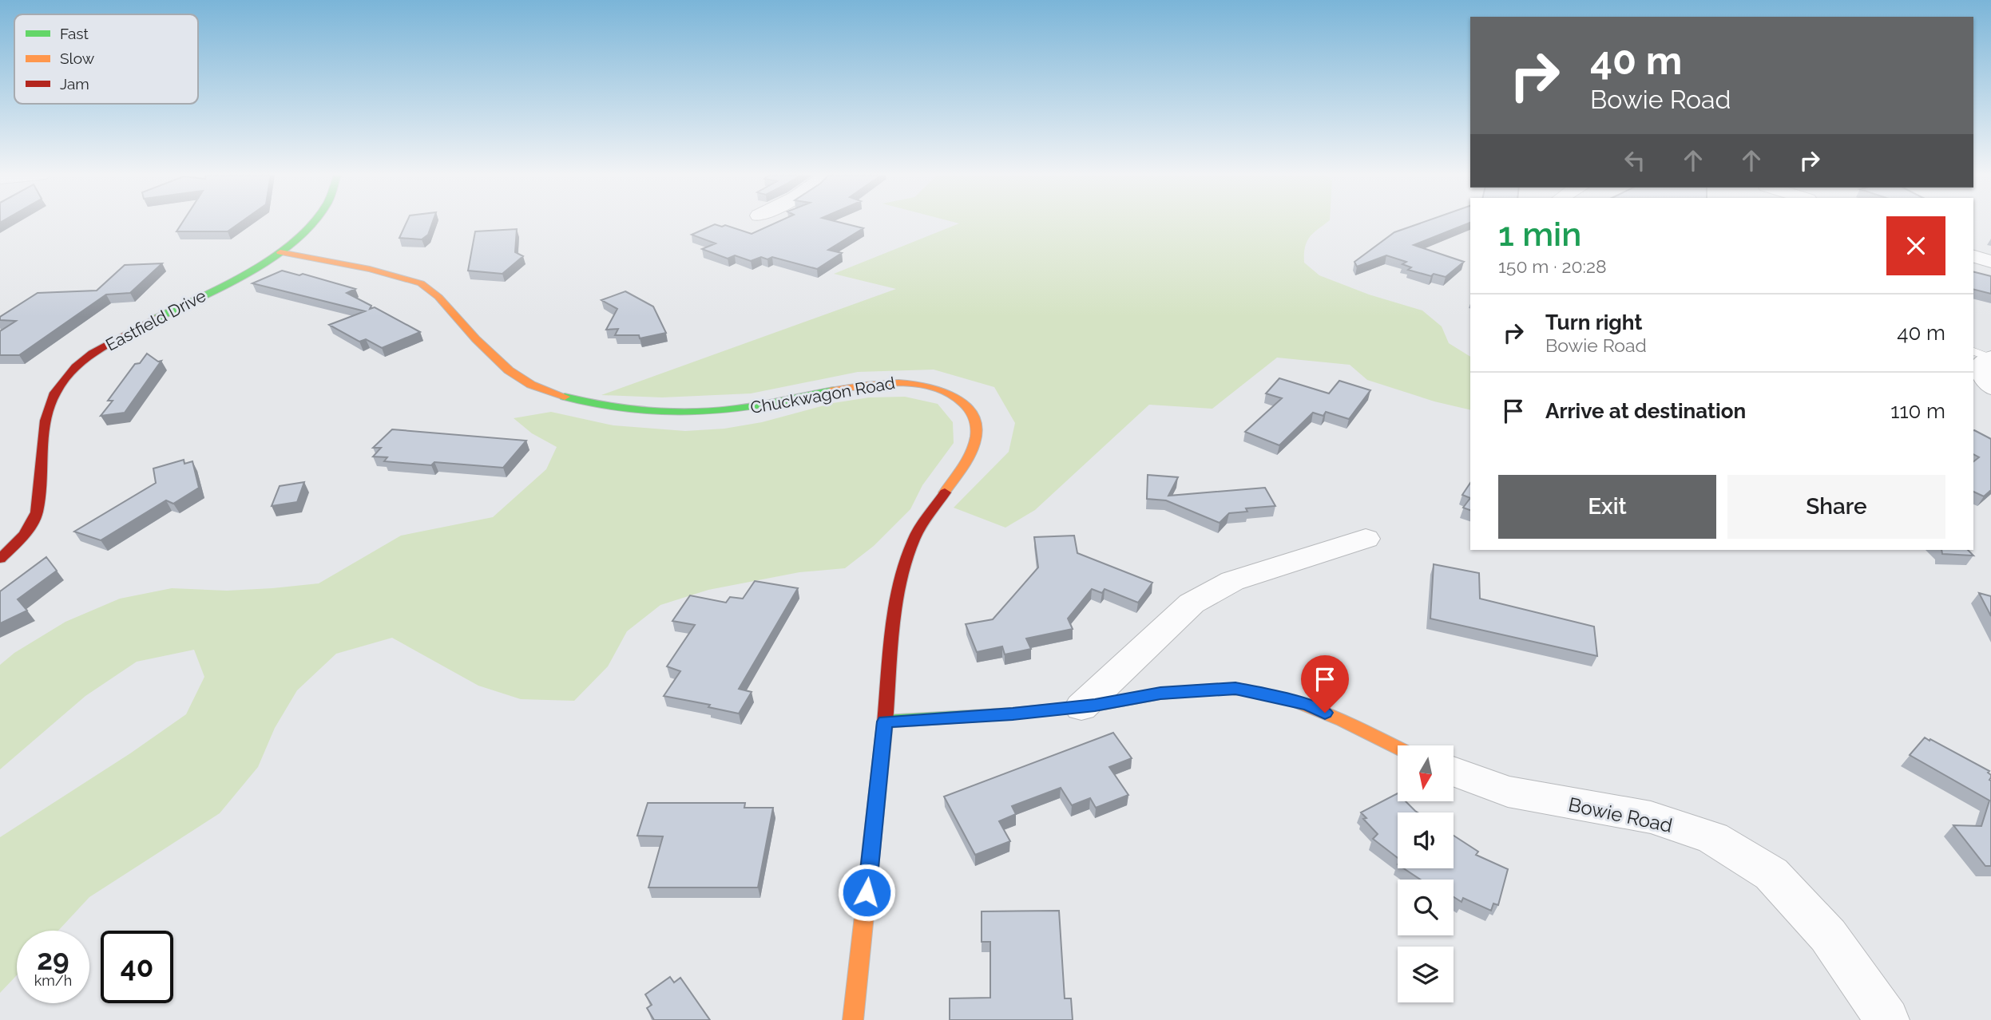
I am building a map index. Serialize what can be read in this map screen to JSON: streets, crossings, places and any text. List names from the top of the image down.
{
  "streets": {
    "street": ["Eastfield Drive", "Chuckwagon Road", "Bowie Road"]
  },
  "crossings": [
    ["Eastfield Drive", "Chuckwagon Road"]
  ],
  "legend": ["Fast", "Slow", "Jam"],
  "north": "bottom",
  "page": {
    "turn": ["40 m", "Bowie Road"],
    "heading": ["1 min", "150 m · 20:28"],
    "list": [
      {
        "name": "Turn right",
        "note": "Bowie Road",
        "value": "40 m"
      },
      {
        "name": "Arrive at destination",
        "value": "110 m"
      }
    ],
    "buttons": ["Exit", "Share"],
    "speed": "29 km/h",
    "limit": "40"
  }
}
